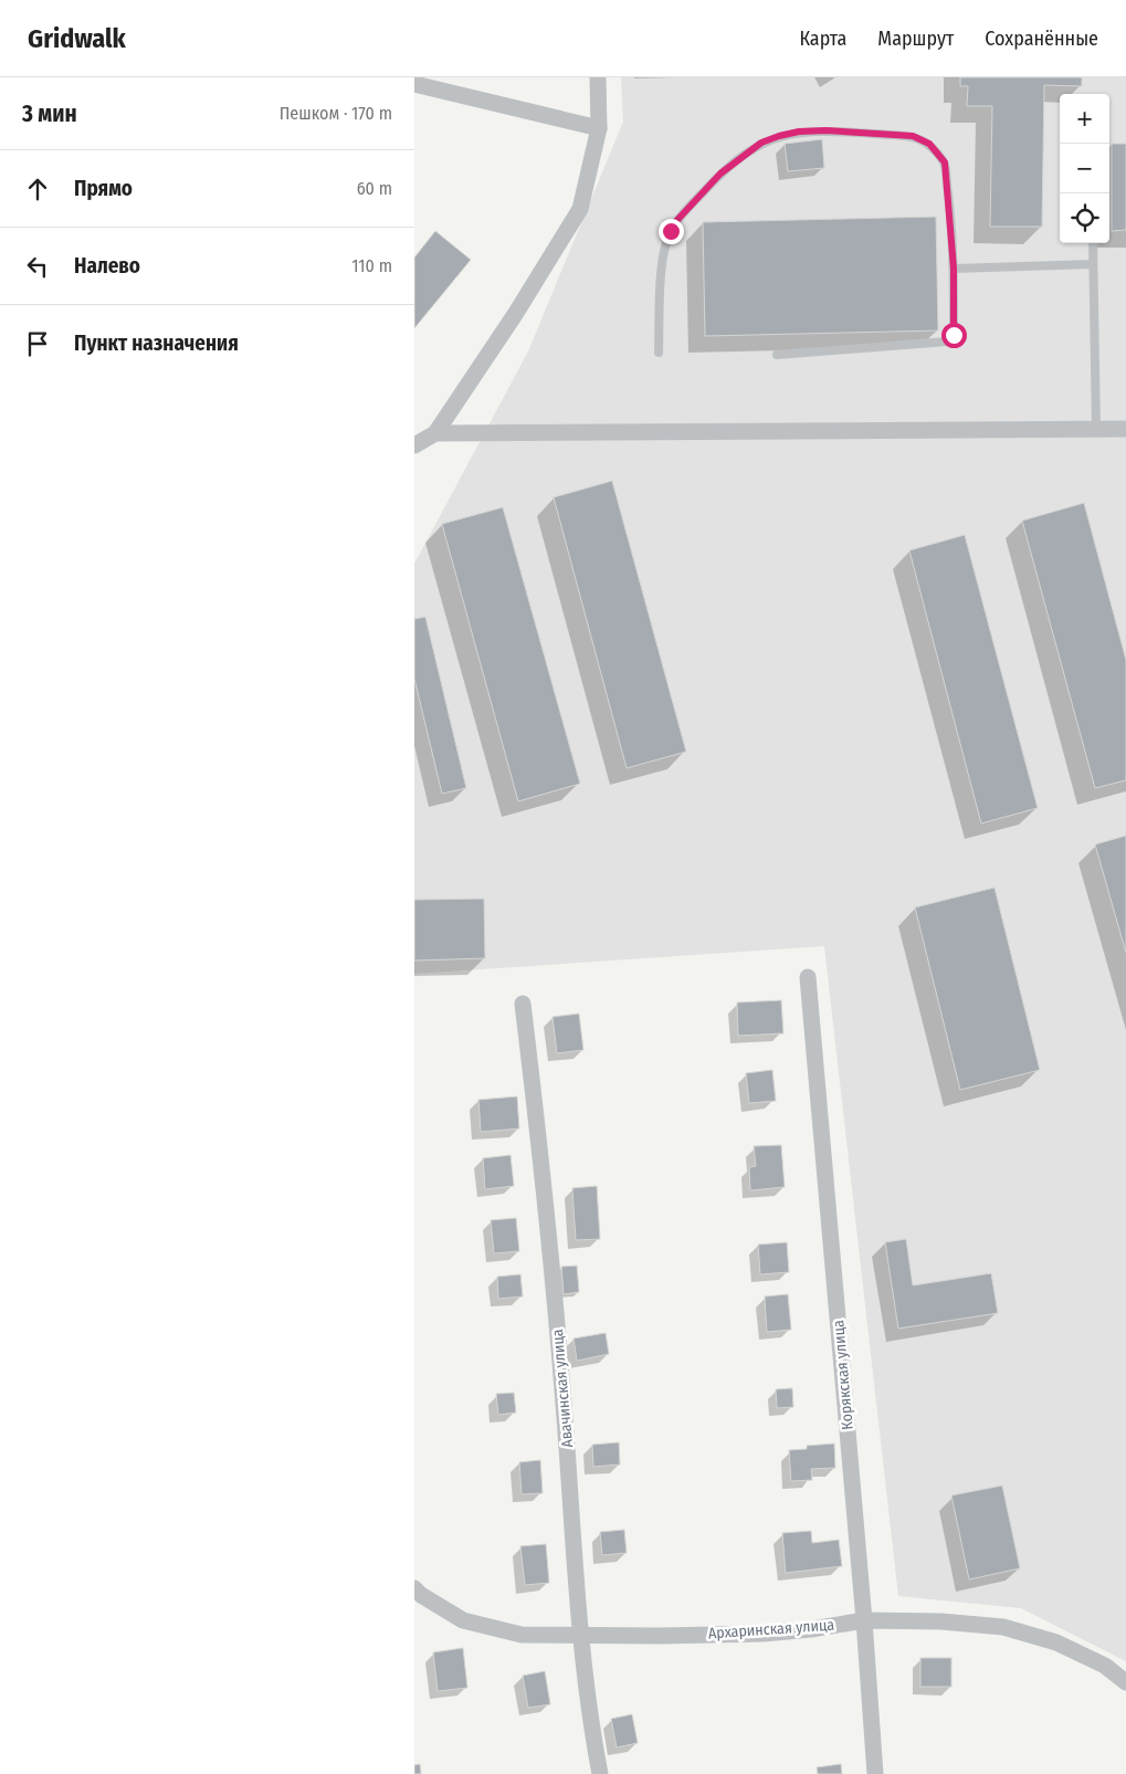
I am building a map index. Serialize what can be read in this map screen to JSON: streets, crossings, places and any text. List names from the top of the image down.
{
  "streets": {
    "street": ["Корякская улица", "Авачинская улица", "Архаринская улица"]
  },
  "crossings": [
    ["Корякская улица", "Архаринская улица"],
    ["Авачинская улица", "Архаринская улица"]
  ],
  "page": {
    "header": "Gridwalk",
    "nav": ["Карта", "Маршрут", "Сохранённые"],
    "heading": ["3 мин", "Пешком · 170 m"],
    "map_buttons": ["+", "−"],
    "list": [
      ["Прямо", "60 m"],
      ["Налево", "110 m"],
      "Пункт назначения"
    ]
  }
}
